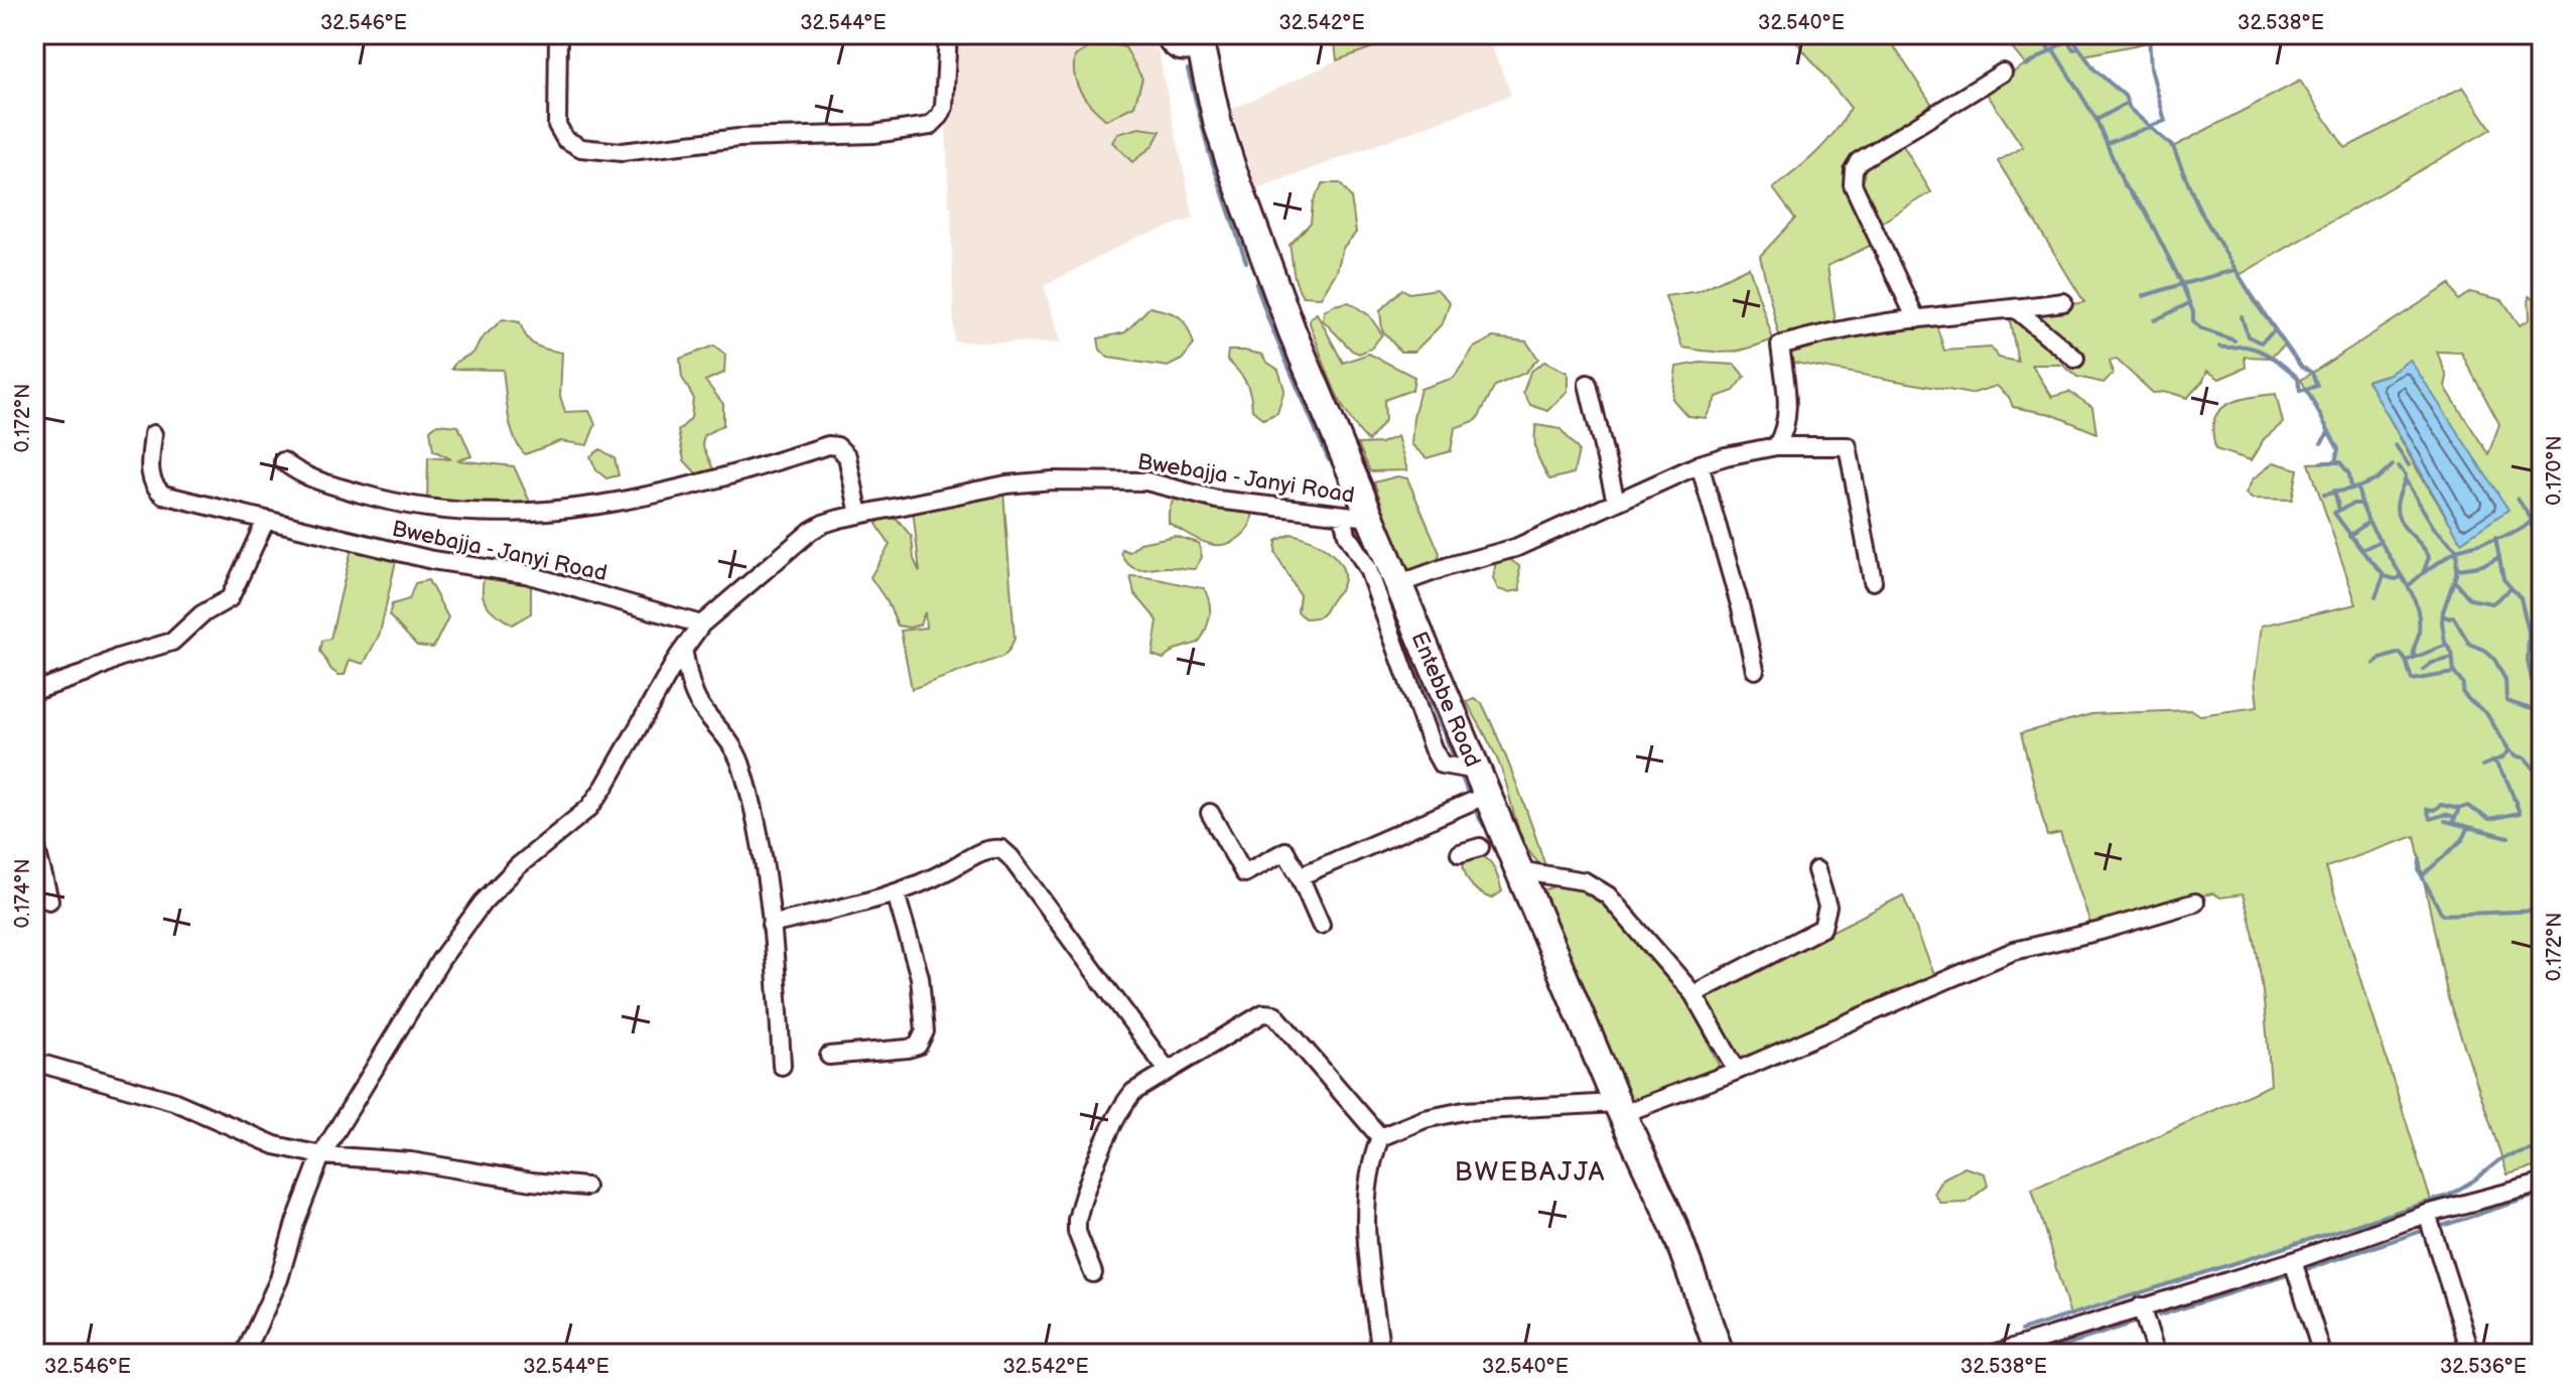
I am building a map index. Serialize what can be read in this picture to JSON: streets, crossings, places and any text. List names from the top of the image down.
{
  "streets": {
    "main road": ["Entebbe Road"],
    "street": ["Bwebajja - Janyi Road"]
  },
  "crossings": [
    ["Bwebajja - Janyi Road", "Entebbe Road"]
  ],
  "districts": ["BWEBAJJA"],
  "coordinates": [
    "32.546°E",
    "32.544°E",
    "32.542°E",
    "32.540°E",
    "32.538°E",
    "0.172°N",
    "0.170°N",
    "0.174°N",
    "32.536°E"
  ]
}
